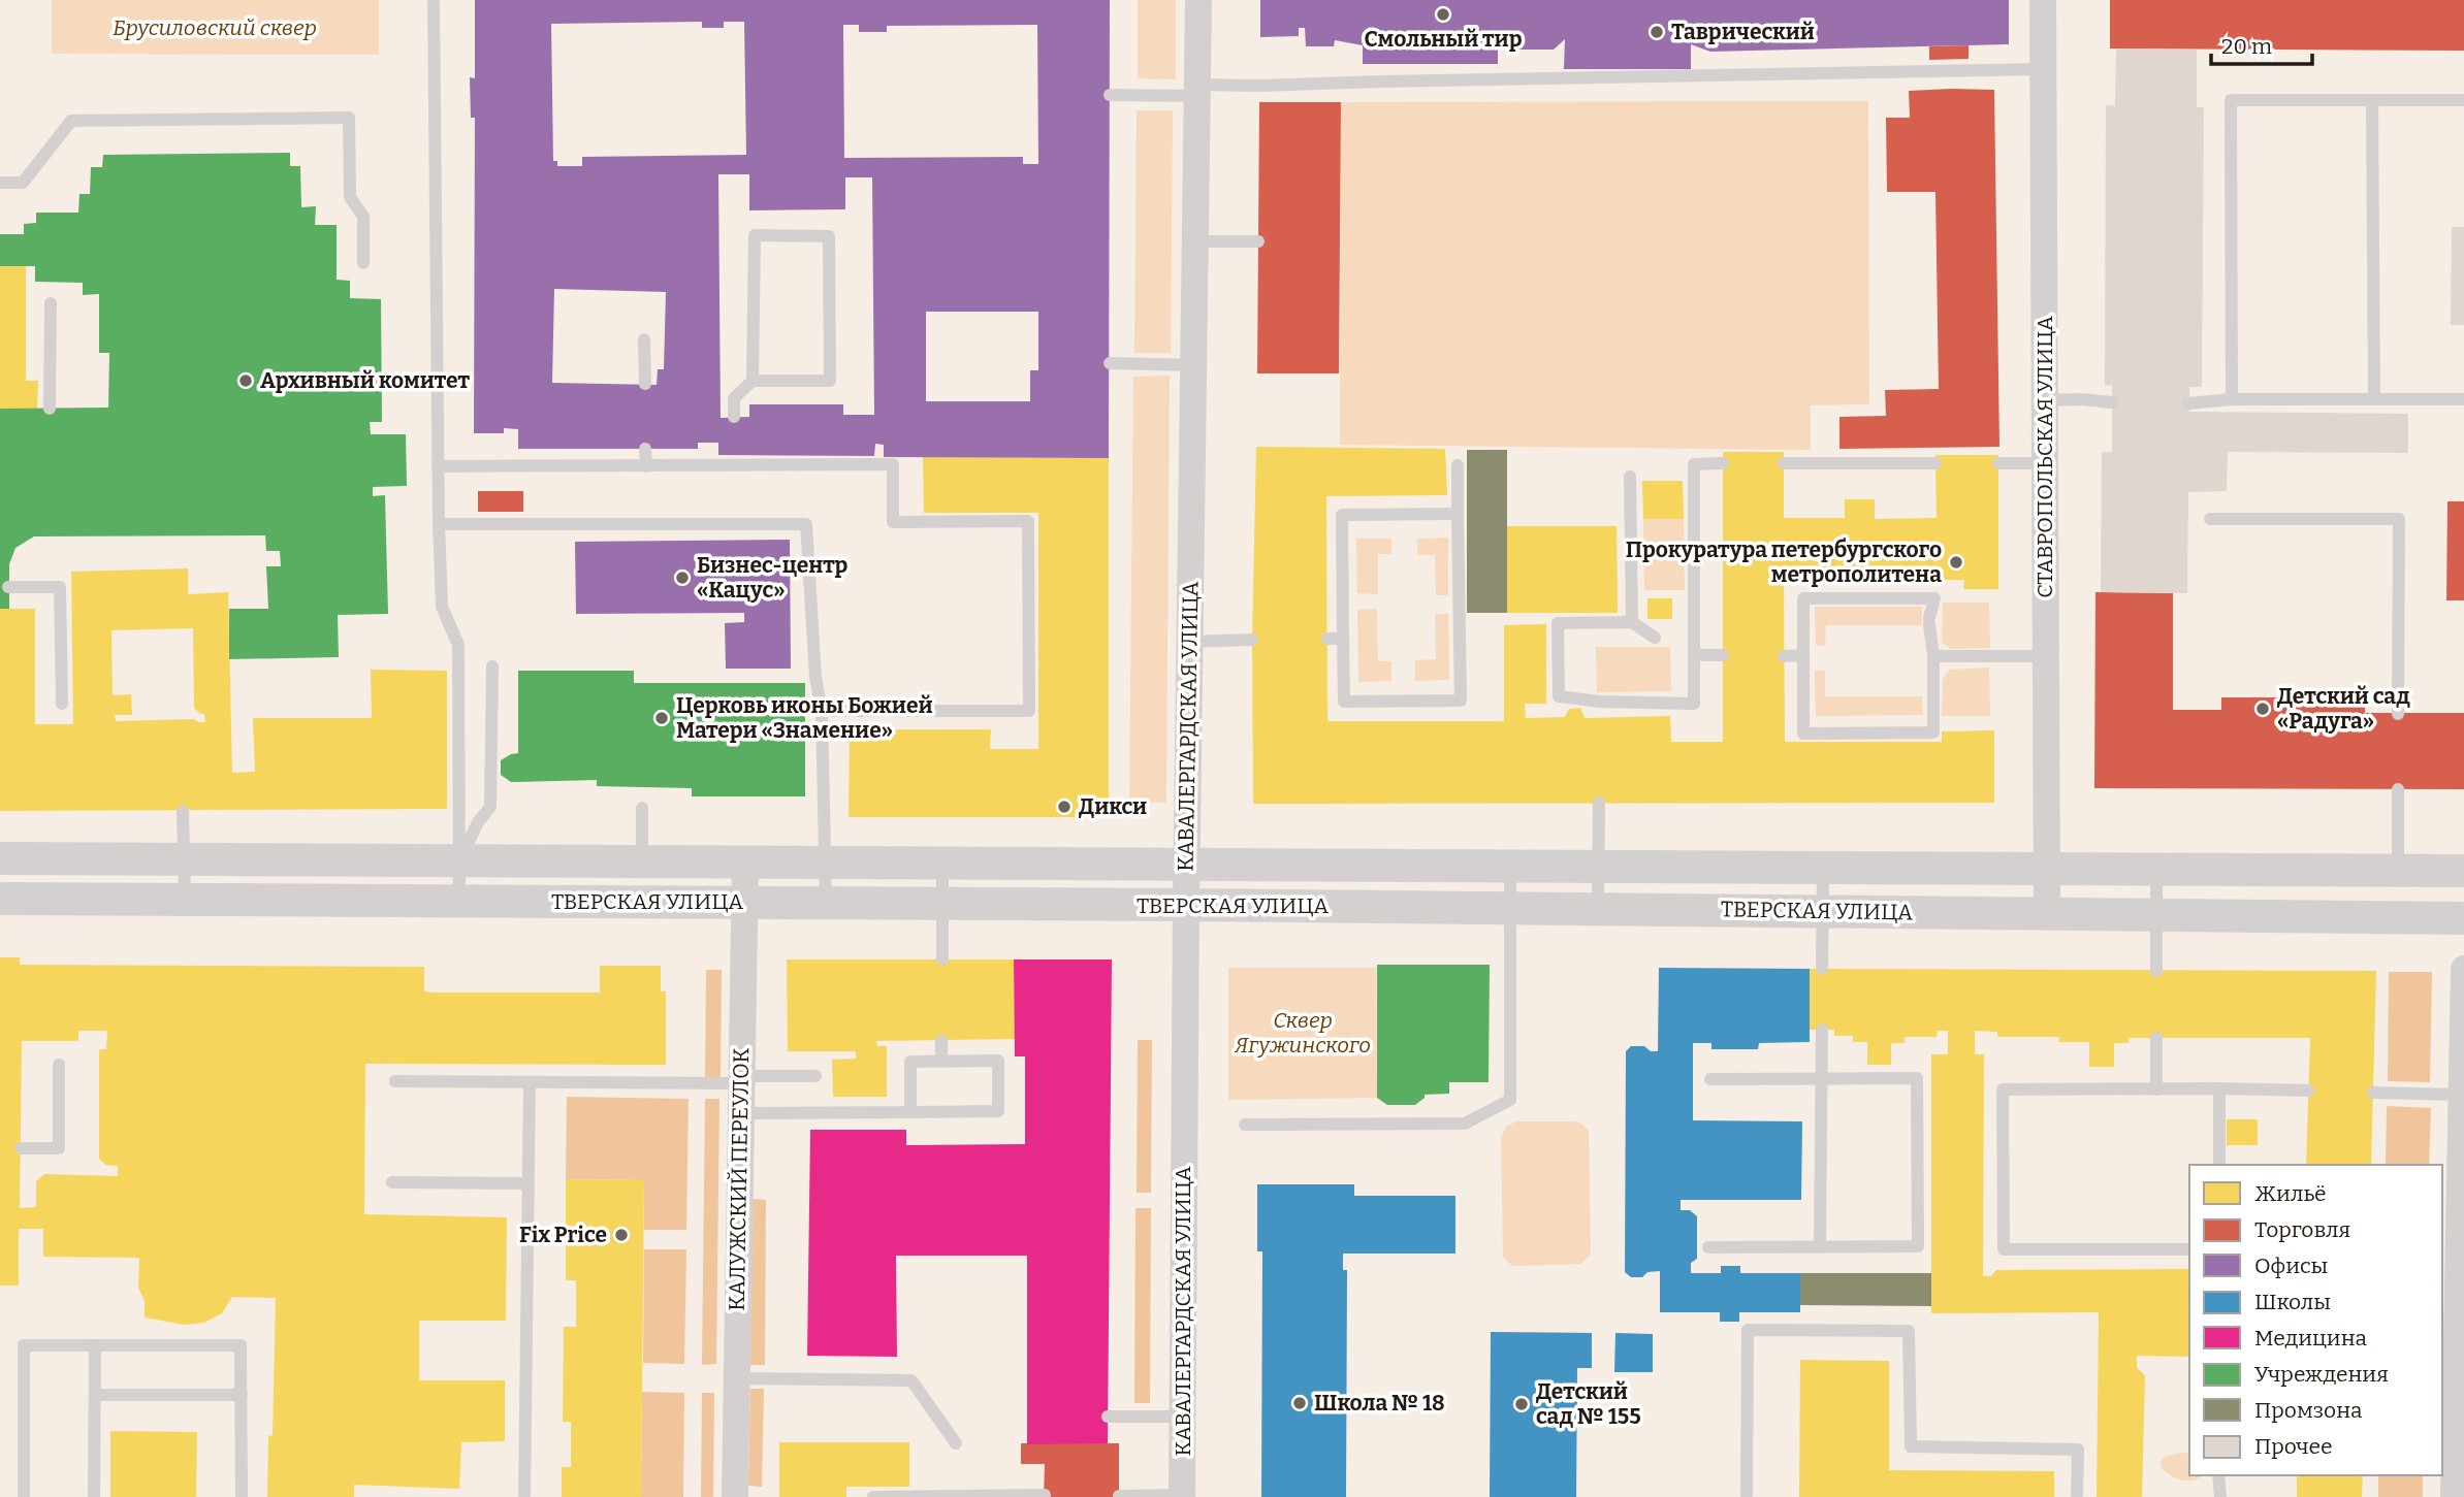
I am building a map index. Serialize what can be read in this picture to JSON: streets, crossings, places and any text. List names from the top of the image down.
{
  "streets": {
    "street": [
      "СТАВРОПОЛЬСКАЯ УЛИЦА",
      "КАВАЛЕРГАРДСКАЯ УЛИЦА",
      "ТВЕРСКАЯ УЛИЦА",
      "КАЛУЖСКИЙ ПЕРЕУЛОК"
    ]
  },
  "crossings": [
    ["СТАВРОПОЛЬСКАЯ УЛИЦА", "ТВЕРСКАЯ УЛИЦА"],
    ["КАВАЛЕРГАРДСКАЯ УЛИЦА", "ТВЕРСКАЯ УЛИЦА"],
    ["ТВЕРСКАЯ УЛИЦА", "КАЛУЖСКИЙ ПЕРЕУЛОК"]
  ],
  "parks": ["Брусиловский сквер", "Сквер Ягужинского"],
  "places": [
    "Смольный тир",
    "Таврический",
    "Архивный комитет",
    "Прокуратура петербургского метрополитена",
    "Бизнес-центр «Кацус»",
    "Детский сад «Радуга»",
    "Церковь иконы Божией Матери «Знамение»",
    "Дикси",
    "Fix Price",
    "Школа № 18",
    "Детский сад № 155"
  ],
  "legend": [
    "Жильё",
    "Торговля",
    "Офисы",
    "Школы",
    "Медицина",
    "Учреждения",
    "Промзона",
    "Прочее"
  ],
  "scale_bar": "20 m"
}
